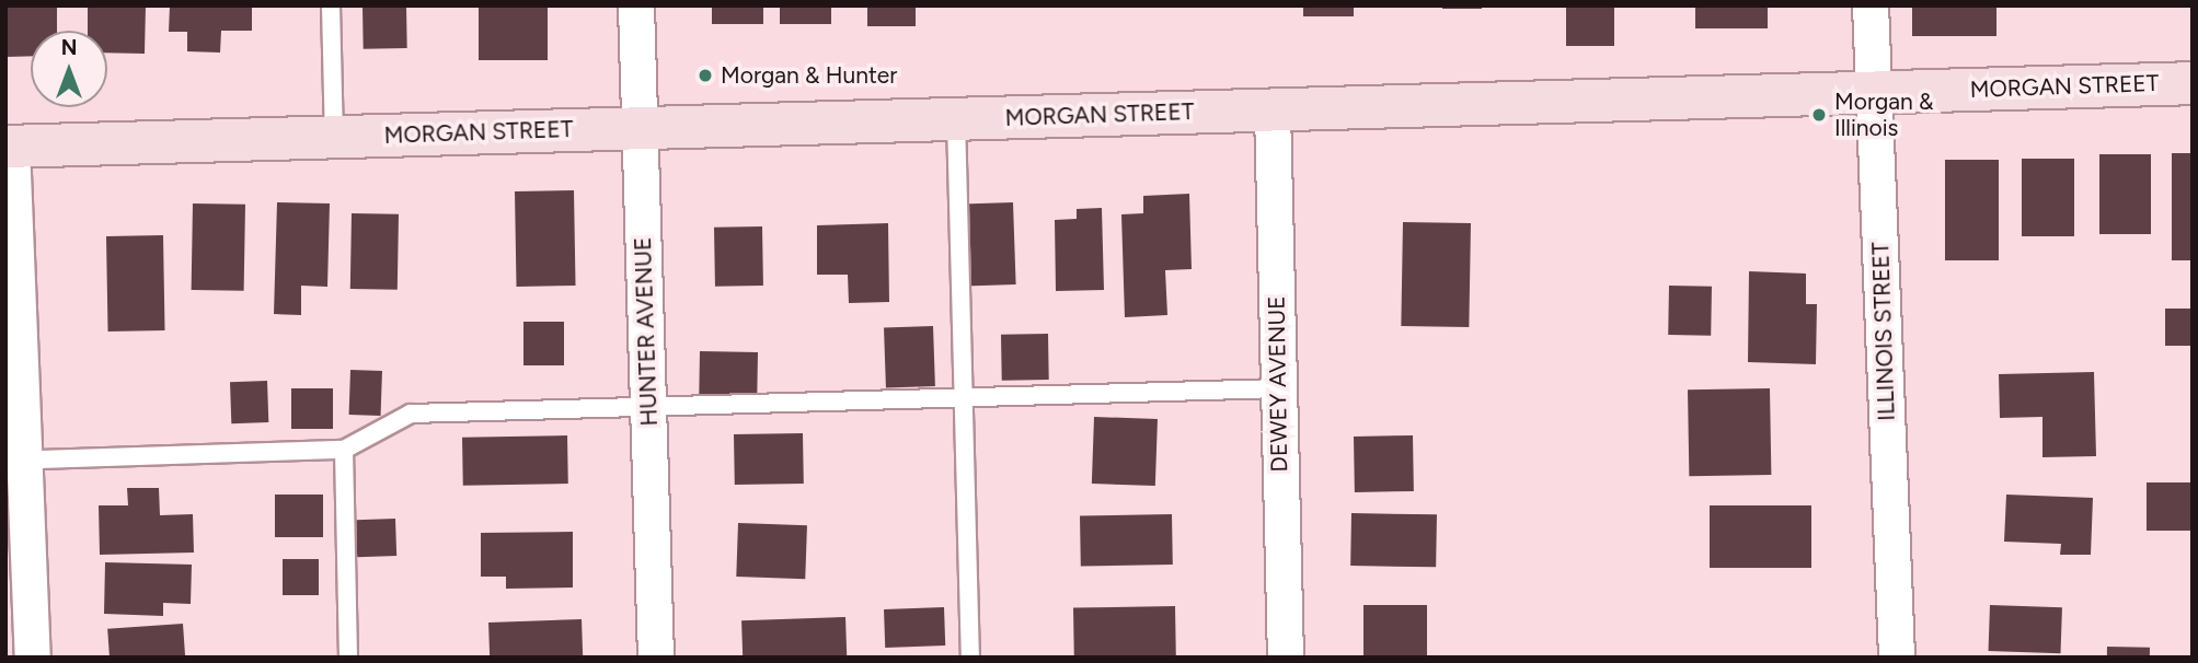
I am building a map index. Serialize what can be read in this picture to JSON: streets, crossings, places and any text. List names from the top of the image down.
{
  "streets": {
    "street": [
      "MORGAN STREET",
      "HUNTER AVENUE",
      "ILLINOIS STREET",
      "DEWEY AVENUE"
    ]
  },
  "crossings": [
    ["MORGAN STREET", "HUNTER AVENUE"],
    ["MORGAN STREET", "ILLINOIS STREET"],
    ["MORGAN STREET", "DEWEY AVENUE"]
  ],
  "places": ["Morgan & Hunter", "Morgan & Illinois"],
  "north": "top"
}
